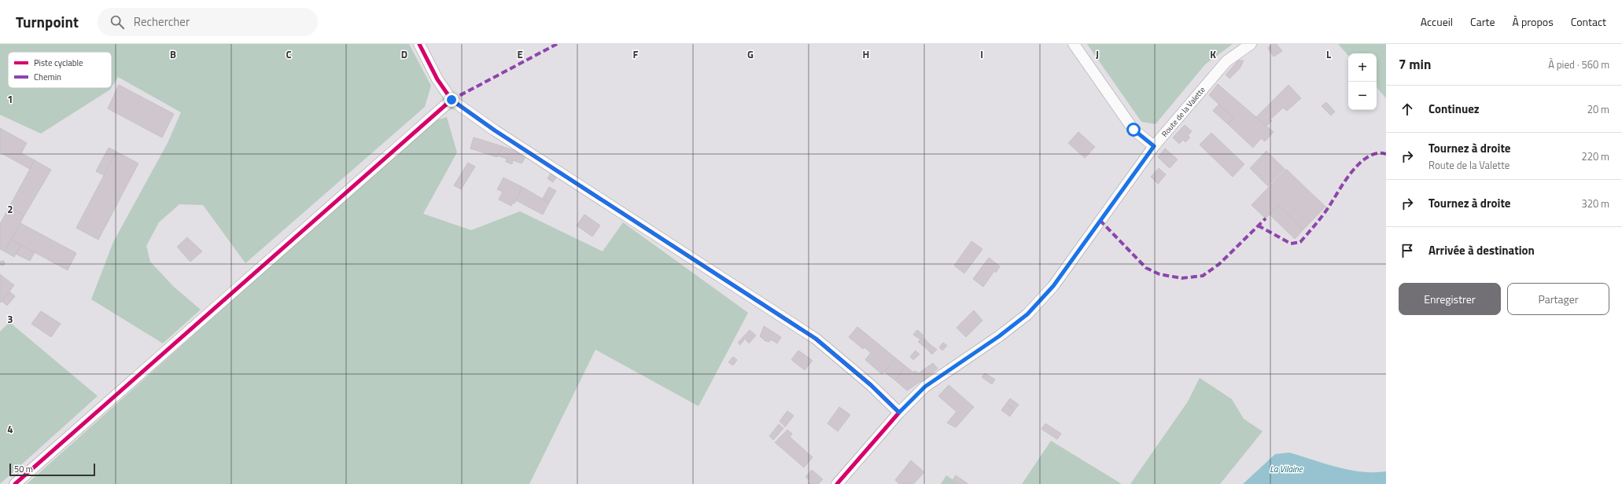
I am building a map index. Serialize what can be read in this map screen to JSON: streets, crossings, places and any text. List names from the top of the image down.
{
  "streets": {
    "street": ["Route de la Valette"]
  },
  "water": ["La Vilaine"],
  "legend": ["Piste cyclable", "Chemin"],
  "scale_bar": "50 m",
  "page": {
    "header": "Turnpoint",
    "search": "Rechercher",
    "nav": [
      "Accueil",
      "Carte",
      "À propos",
      "Contact"
    ],
    "heading": ["7 min", "À pied · 560 m"],
    "map_buttons": ["+", "−"],
    "list": [
      ["Continuez", "20 m"],
      ["Tournez à droite", "Route de la Valette", "220 m"],
      ["Tournez à droite", "320 m"],
      "Arrivée à destination"
    ],
    "buttons": ["Enregistrer", "Partager"],
    "scale": "50 m"
  },
  "grid": {
    "columns": [
      "B",
      "C",
      "D",
      "E",
      "F",
      "G",
      "H",
      "I",
      "J",
      "K",
      "L"
    ],
    "rows": [
      "1",
      "2",
      "3",
      "4"
    ]
  }
}
